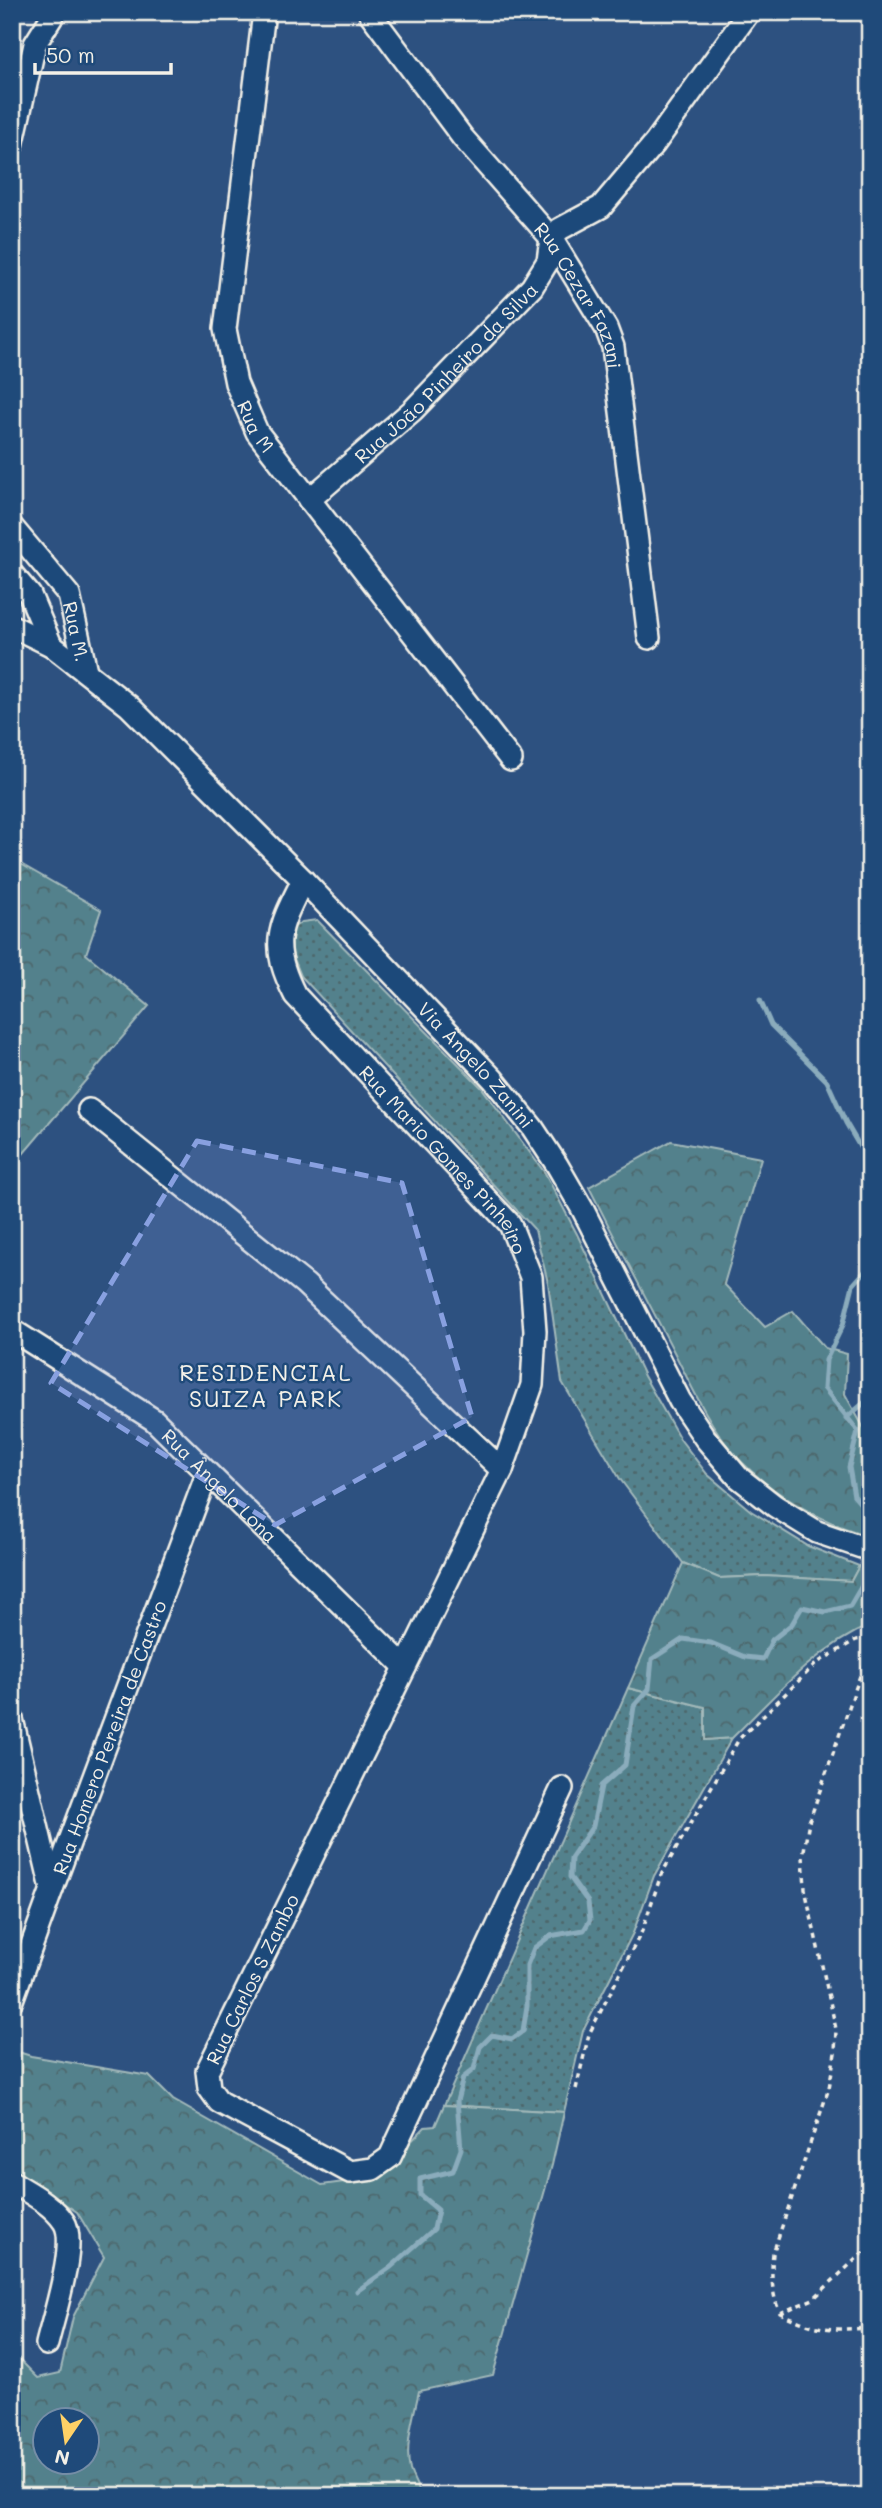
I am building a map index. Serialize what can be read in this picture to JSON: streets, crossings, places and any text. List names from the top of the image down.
{
  "streets": {
    "street": [
      "Rua Cezar Fazani",
      "Rua João Pinheiro da Silva",
      "Rua M",
      "Rua M.",
      "Via Ângelo Zanini",
      "Rua Mario Gomes Pinheiro",
      "Rua Ângelo Lona",
      "Rua Homero Pereira de Castro",
      "Rua Carlos S Zambo"
    ]
  },
  "crossings": [
    ["Rua Cezar Fazani", "Rua João Pinheiro da Silva"],
    ["Rua João Pinheiro da Silva", "Rua M"],
    ["Rua M.", "Via Ângelo Zanini"],
    ["Via Ângelo Zanini", "Rua Mario Gomes Pinheiro"],
    ["Rua Mario Gomes Pinheiro", "Rua Carlos S Zambo"],
    ["Rua Ângelo Lona", "Rua Homero Pereira de Castro"],
    ["Rua Ângelo Lona", "Rua Carlos S Zambo"]
  ],
  "districts": ["RESIDENCIAL SUIZA PARK"],
  "scale_bar": "50 m",
  "north": "bottom"
}
